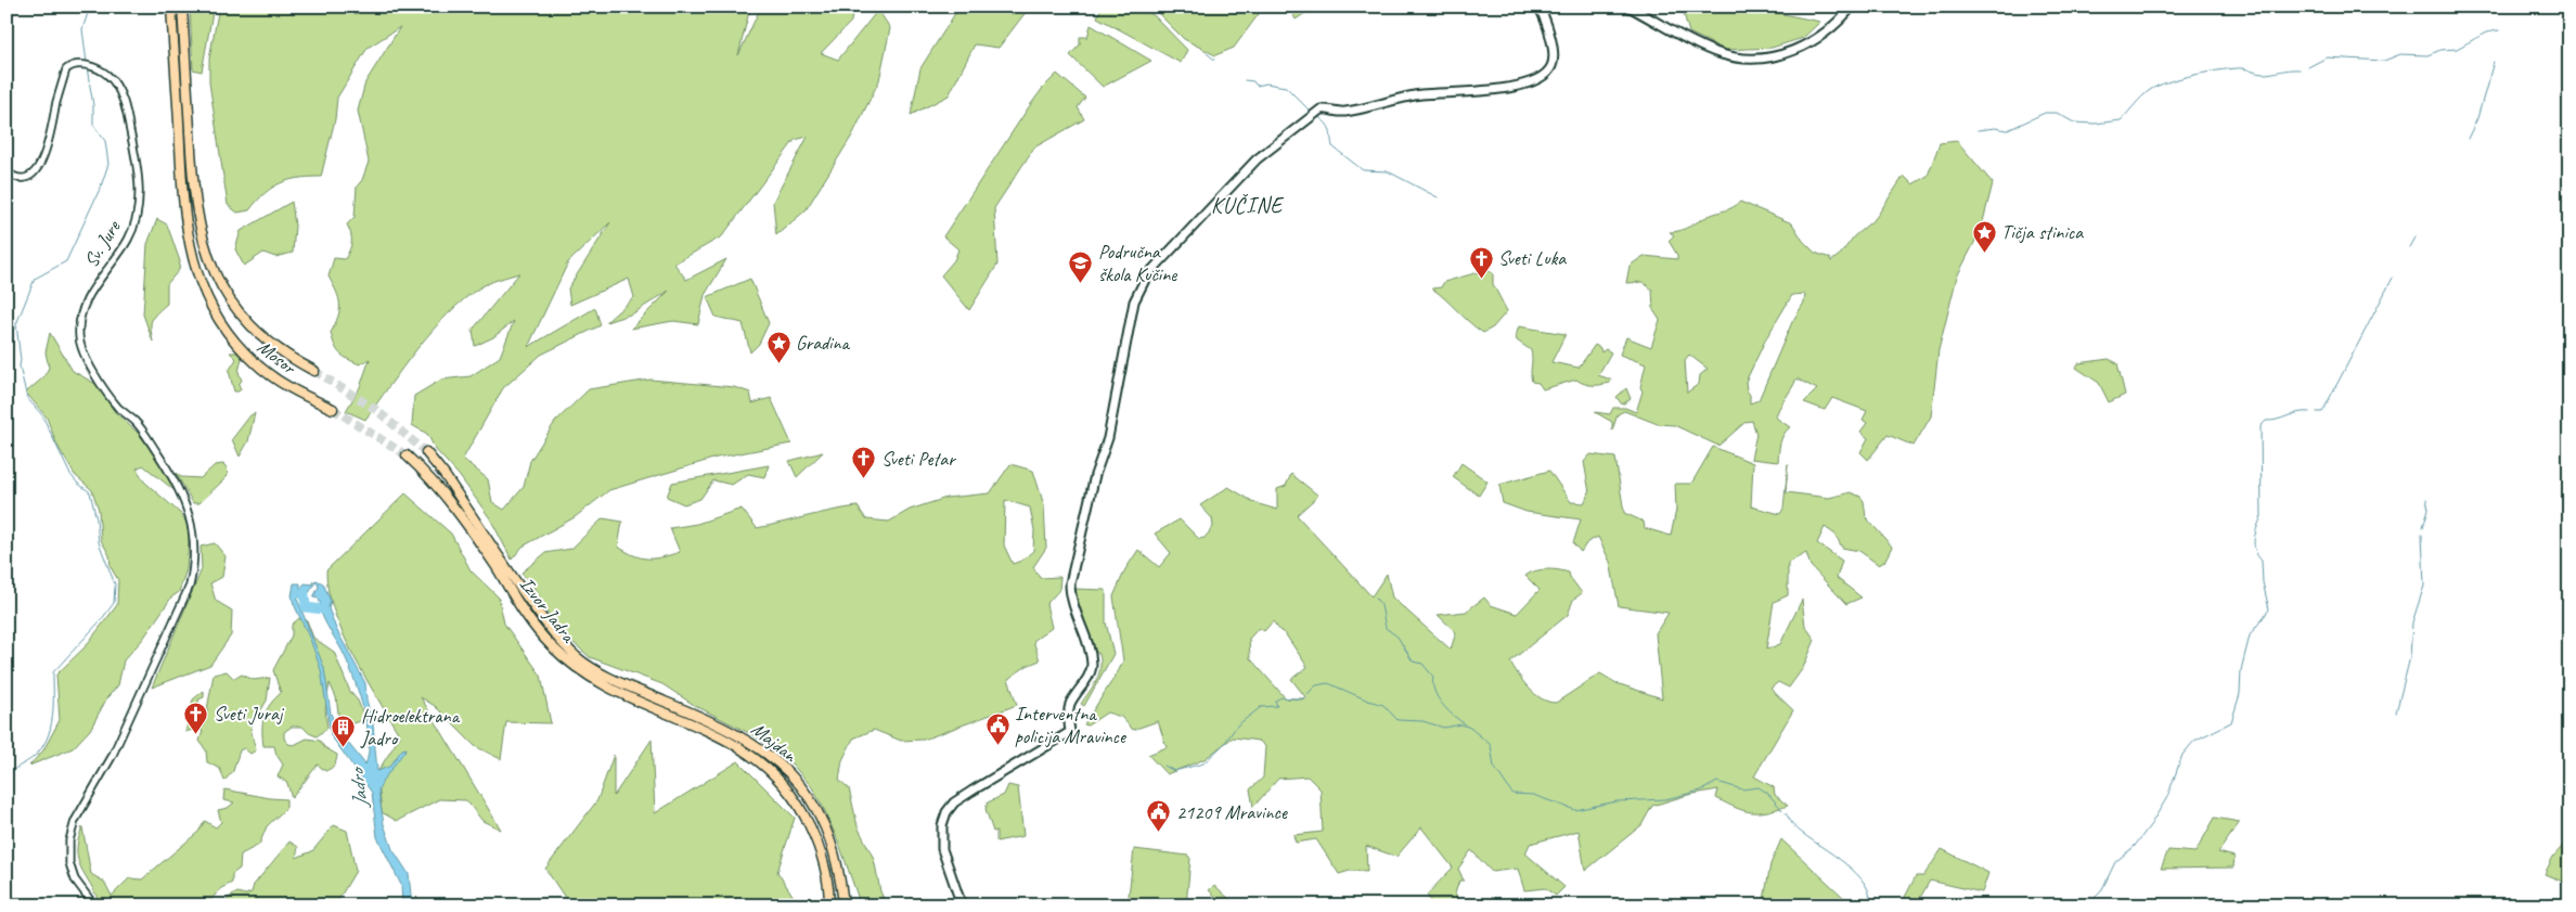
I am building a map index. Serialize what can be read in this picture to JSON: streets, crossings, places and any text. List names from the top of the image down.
{
  "streets": {
    "highway": ["Mosor", "Izvor Jadra", "Majdan"],
    "street": ["Sv. Jure"]
  },
  "crossings": [
    ["Izvor Jadra", "Majdan"]
  ],
  "districts": ["KUČINE"],
  "water": ["Jadro"],
  "places": {
    "place": ["Tičja stinica", "Gradina"],
    "church": ["Sveti Luka", "Sveti Petar", "Sveti Juraj"],
    "school or university": ["Područna škola Kučine"],
    "public building": ["Interventna policija Mravince", "21209 Mravince"],
    "building": ["Hidroelektrana Jadro"]
  }
}
